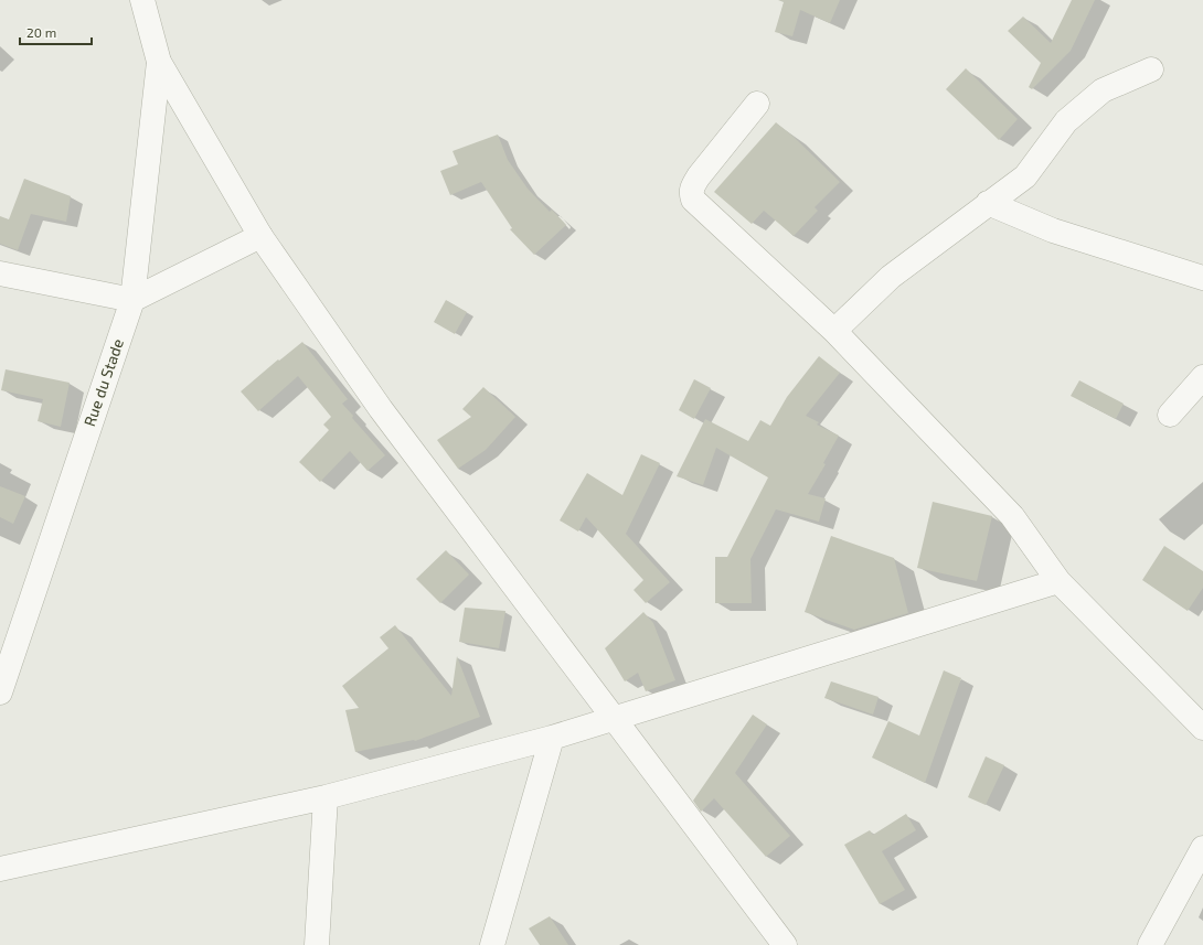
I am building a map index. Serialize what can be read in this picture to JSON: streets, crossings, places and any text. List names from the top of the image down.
{
  "streets": {
    "street": ["Rue du Stade"]
  },
  "scale_bar": "20 m"
}
